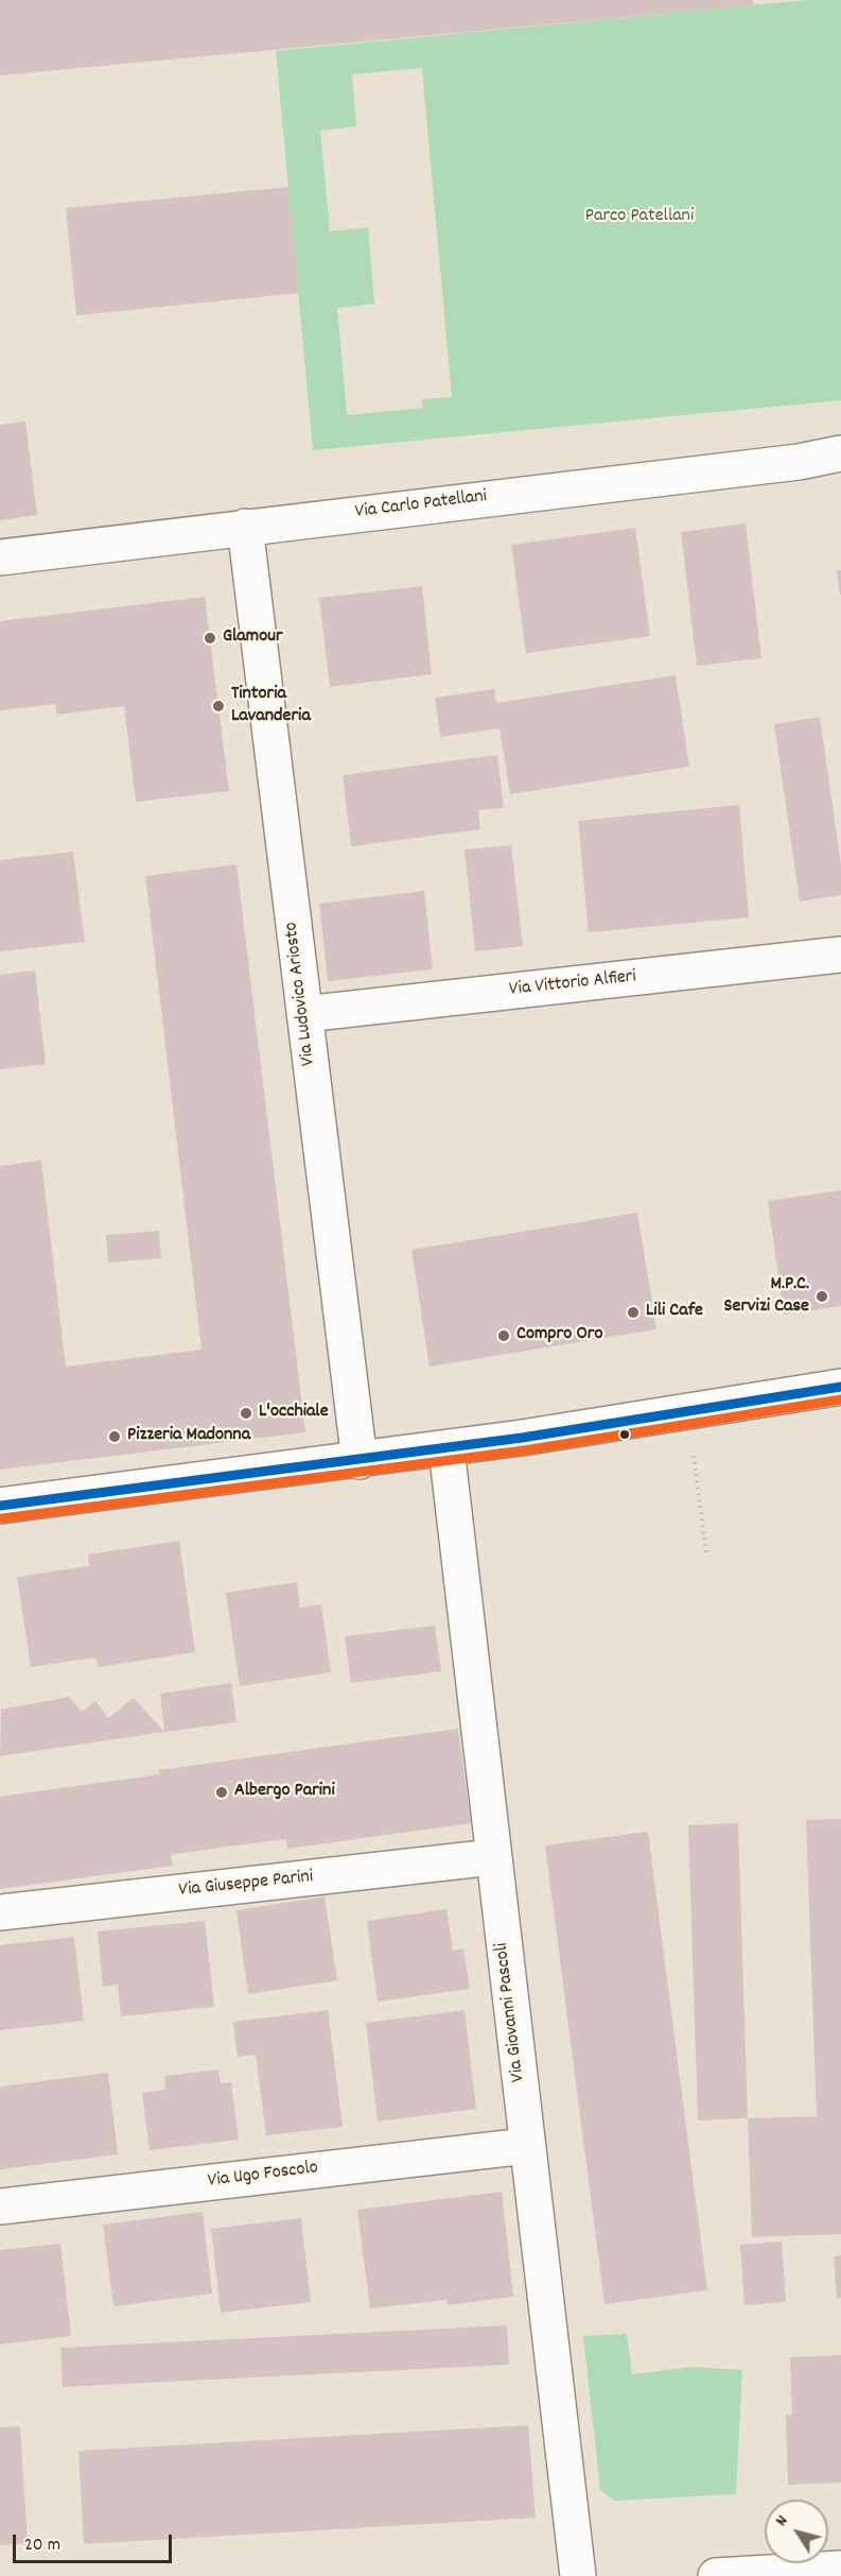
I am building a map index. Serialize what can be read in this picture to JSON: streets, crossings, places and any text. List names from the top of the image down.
{
  "streets": {
    "street": [
      "Via Carlo Patellani",
      "Via Vittorio Alfieri",
      "Via Ludovico Ariosto",
      "Via Giuseppe Parini",
      "Via Giovanni Pascoli",
      "Via Ugo Foscolo"
    ]
  },
  "crossings": [
    ["Via Carlo Patellani", "Via Ludovico Ariosto"],
    ["Via Vittorio Alfieri", "Via Ludovico Ariosto"],
    ["Via Giuseppe Parini", "Via Giovanni Pascoli"],
    ["Via Giovanni Pascoli", "Via Ugo Foscolo"]
  ],
  "parks": ["Parco Patellani"],
  "places": [
    "Glamour",
    "Tintoria Lavanderia",
    "M.P.C. Servizi Case",
    "Lili Cafe",
    "Compro Oro",
    "L'occhiale",
    "Pizzeria Madonna",
    "Albergo Parini"
  ],
  "scale_bar": "20 m",
  "north": "top left"
}
